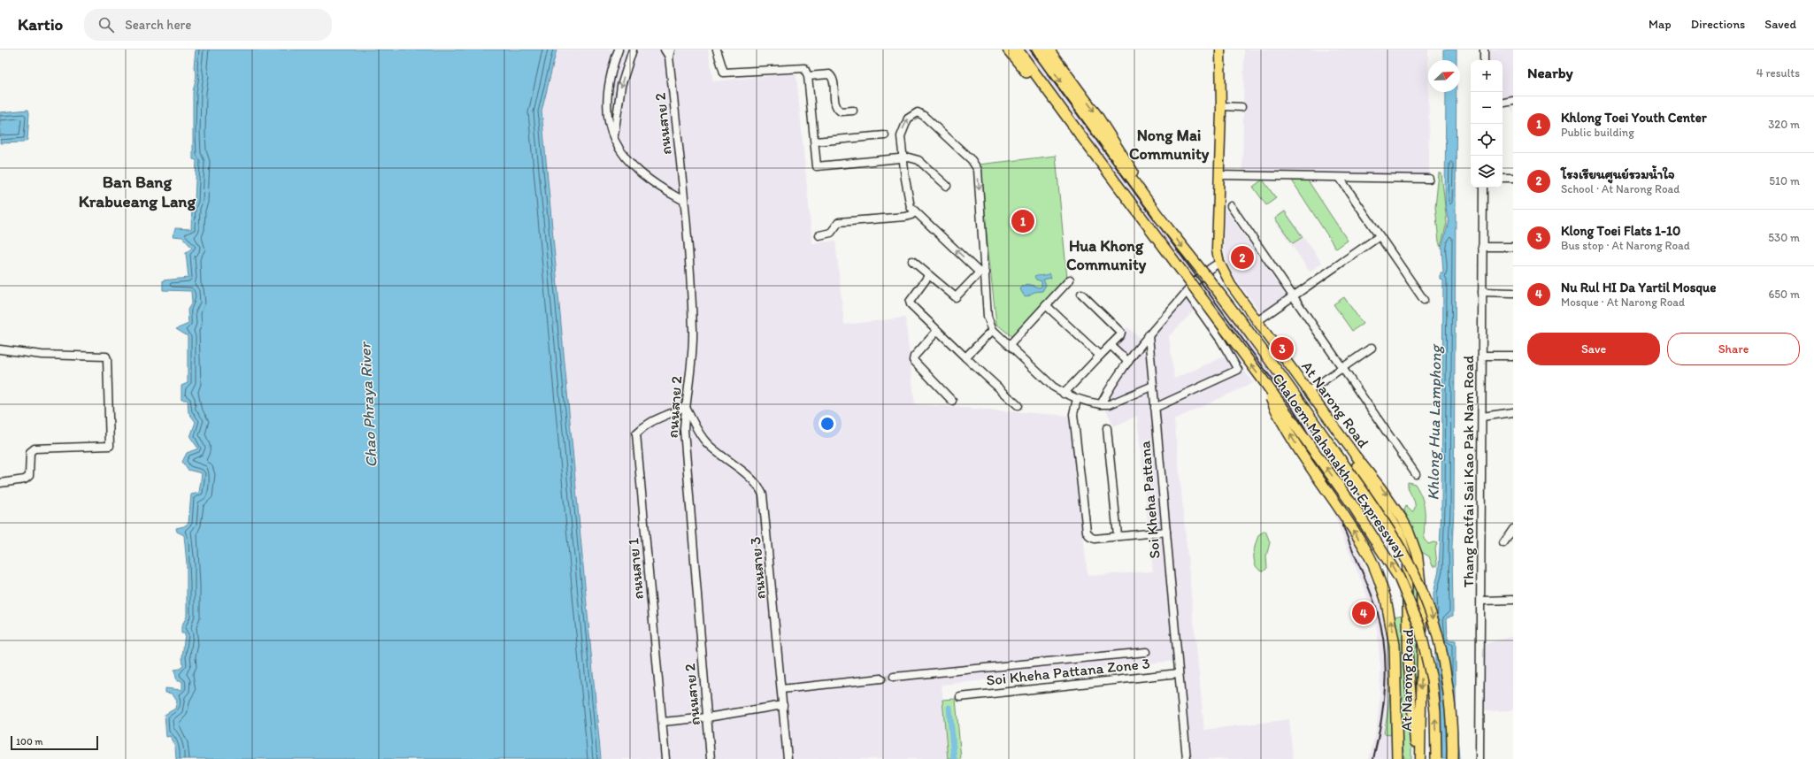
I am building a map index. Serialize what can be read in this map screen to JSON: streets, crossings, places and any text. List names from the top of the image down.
{
  "streets": {
    "highway": ["Chaloem Mahanakhon Expressway"],
    "main road": ["At Narong Road"],
    "street": [
      "ถนนสาย 2",
      "Thang Rotfai Sai Kao Pak Nam Road",
      "Soi Kheha Pattana",
      "ถนนสาย 3",
      "ถนนสาย 1",
      "Soi Kheha Pattana Zone 3"
    ]
  },
  "crossings": [
    ["ถนนสาย 2", "ถนนสาย 3"],
    ["ถนนสาย 2", "ถนนสาย 1"],
    ["Soi Kheha Pattana", "Soi Kheha Pattana Zone 3"],
    ["ถนนสาย 3", "ถนนสาย 1"]
  ],
  "districts": ["Nong Mai Community", "Ban Bang Krabueang Lang", "Hua Khong Community"],
  "water": ["Chao Phraya River", "Khlong Hua Lamphong"],
  "scale_bar": "100 m",
  "north": "top right",
  "page": {
    "header": "Kartio",
    "search": "Search here",
    "nav": ["Map", "Directions", "Saved"],
    "heading": ["Nearby", "4 results"],
    "map_buttons": ["+", "−"],
    "list": [
      {
        "mark": "1",
        "name": "Khlong Toei Youth Center",
        "note": "Public building",
        "value": "320 m"
      },
      {
        "mark": "2",
        "name": "โรงเรียนศูนย์รวมน้ำใจ",
        "note": "School · At Narong Road",
        "value": "510 m"
      },
      {
        "mark": "3",
        "name": "Klong Toei Flats 1-10",
        "note": "Bus stop · At Narong Road",
        "value": "530 m"
      },
      {
        "mark": "4",
        "name": "Nu Rul HI Da Yartil Mosque",
        "note": "Mosque · At Narong Road",
        "value": "650 m"
      }
    ],
    "pins": [
      "1",
      "2",
      "3",
      "4"
    ],
    "buttons": ["Save", "Share"],
    "scale": "100 m"
  }
}
